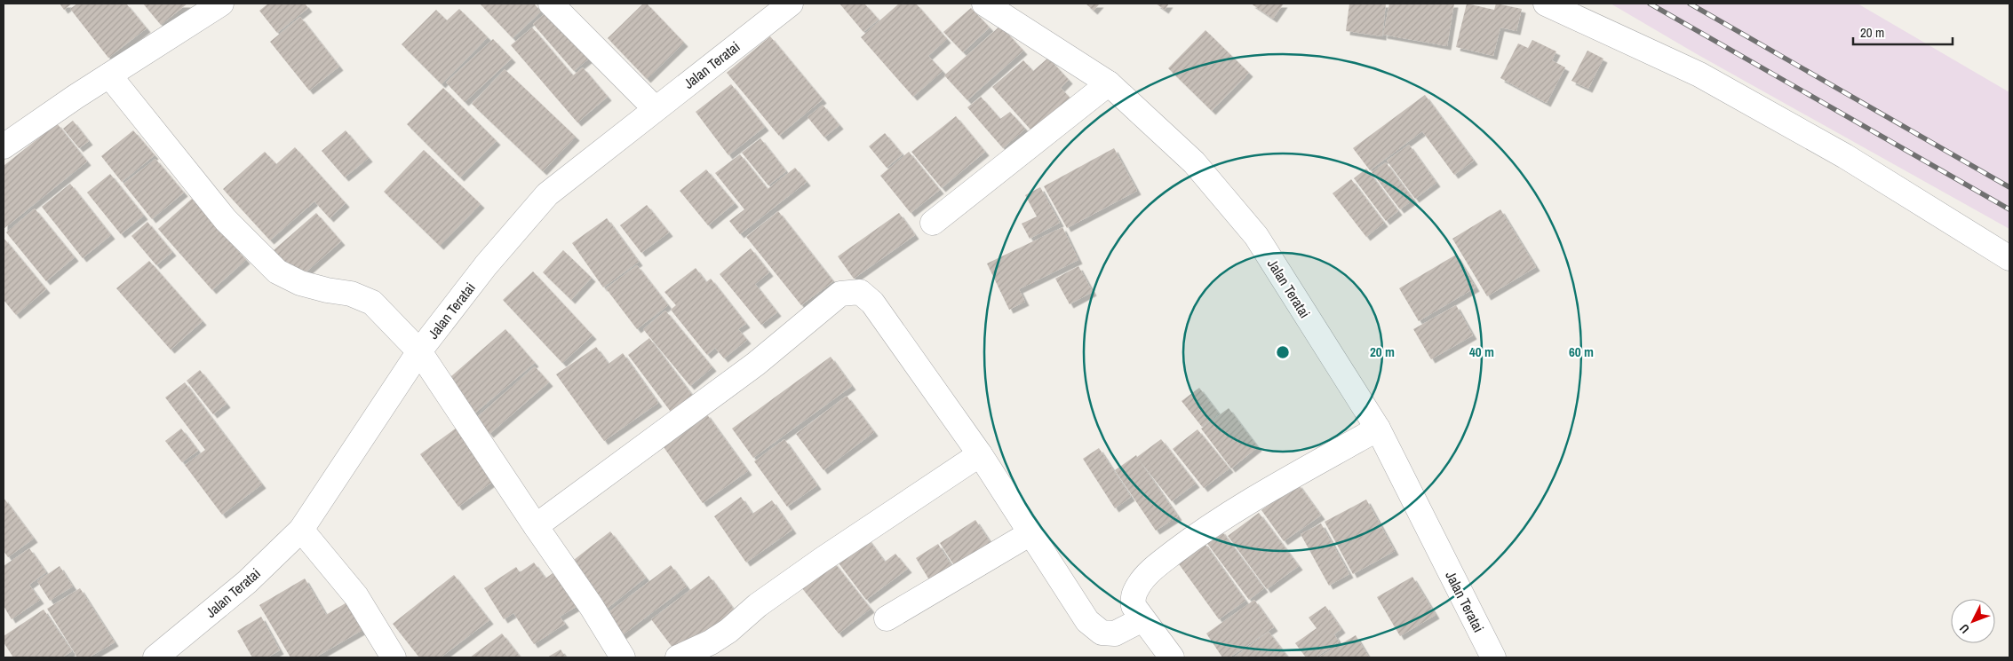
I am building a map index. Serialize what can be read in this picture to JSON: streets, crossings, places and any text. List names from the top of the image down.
{
  "streets": {
    "street": ["Jalan Teratai"]
  },
  "scale_bar": "20 m",
  "north": "bottom left",
  "rings": ["20 m", "40 m", "60 m"]
}
